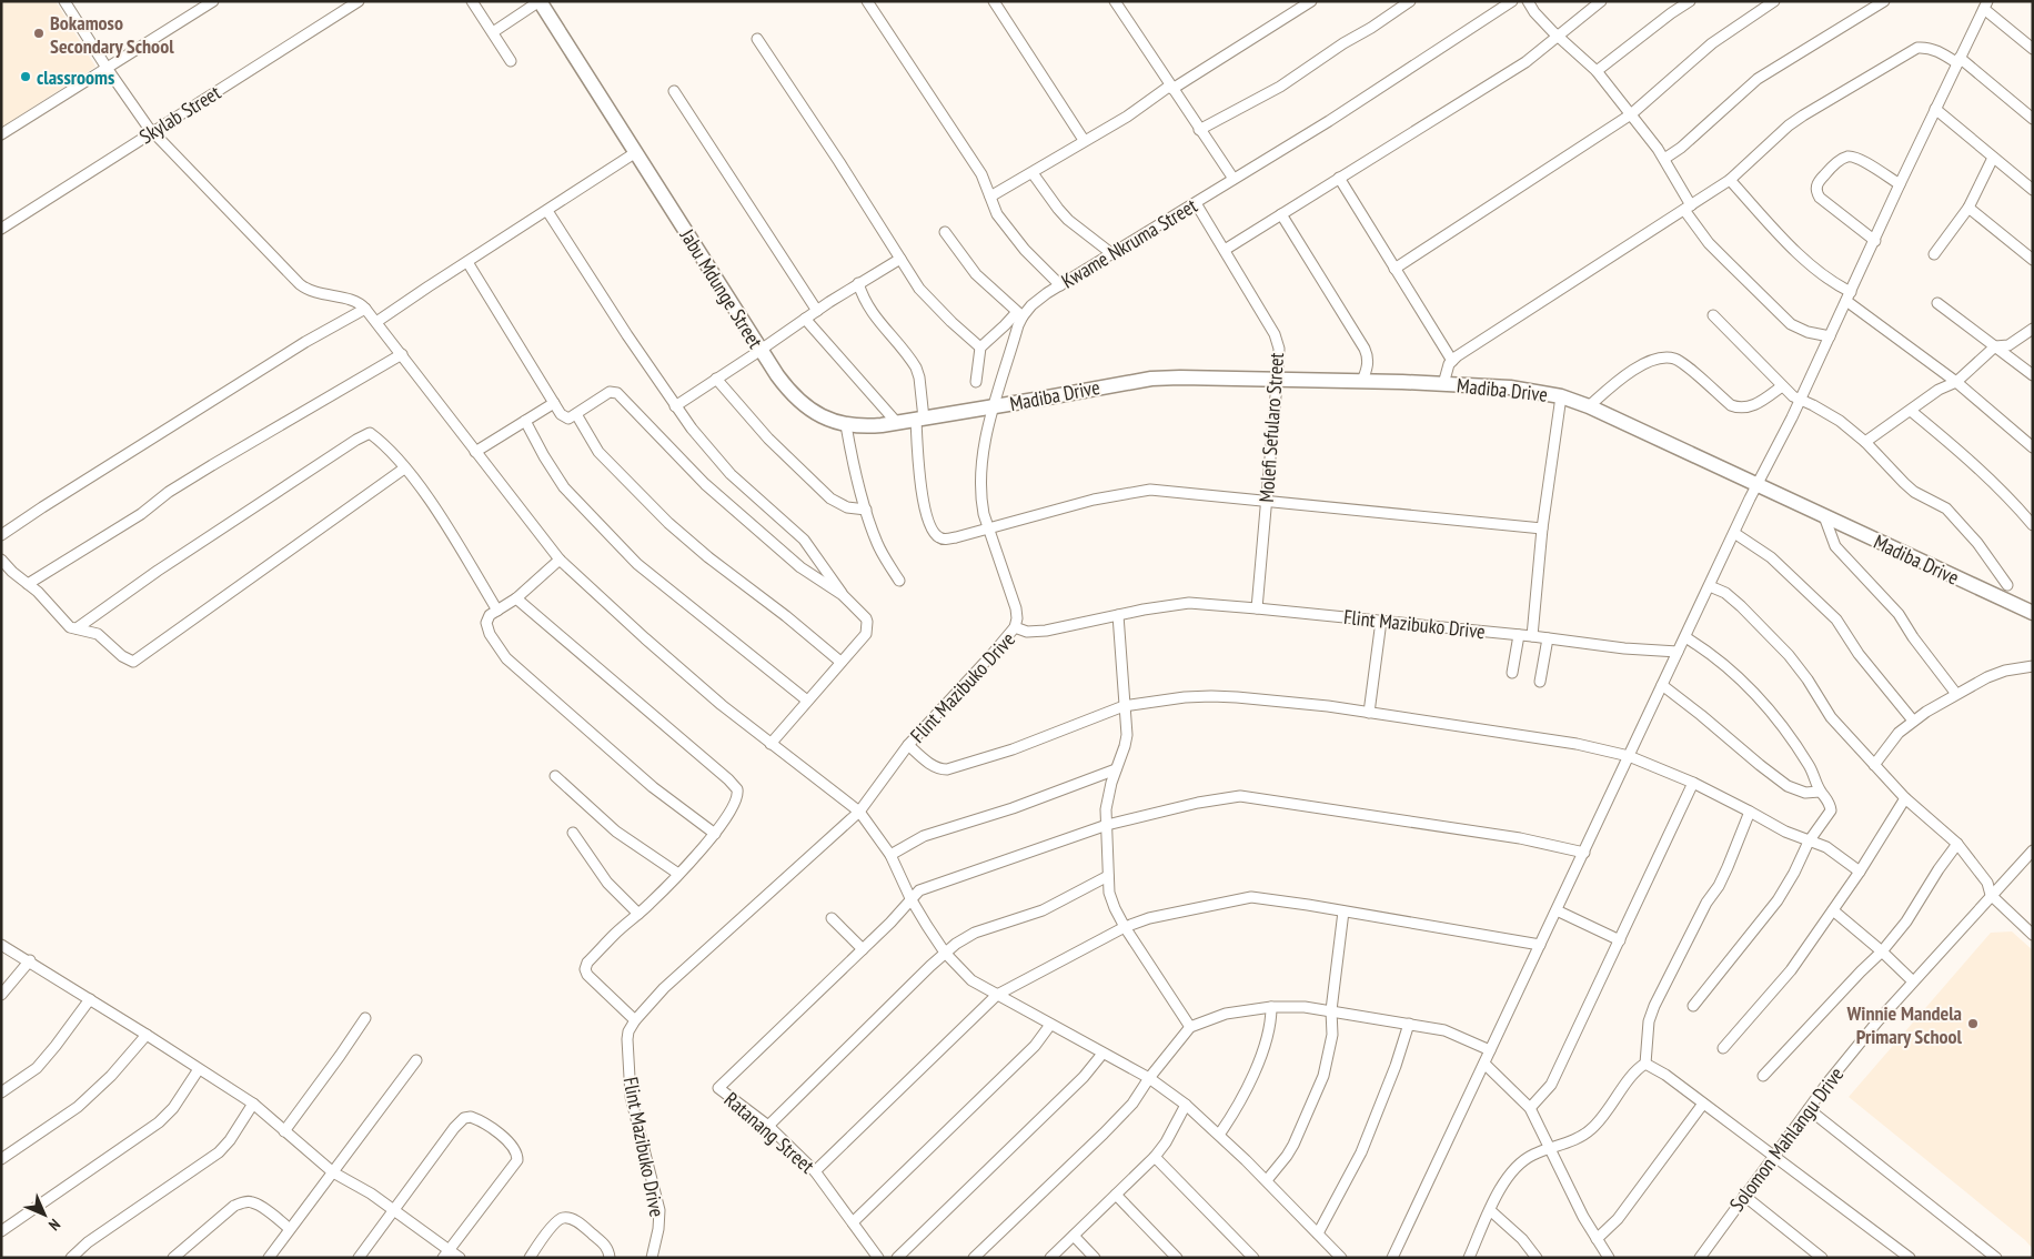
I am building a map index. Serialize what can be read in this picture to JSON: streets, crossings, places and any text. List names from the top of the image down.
{
  "streets": {
    "street": [
      "Skylab Street",
      "Kwame Nkruma Street",
      "Jabu Mdunge Street",
      "Madiba Drive",
      "Molefi Sefularo Street",
      "Flint Mazibuko Drive",
      "Ratanang Street",
      "Solomon Mahlangu Drive"
    ]
  },
  "crossings": [
    ["Kwame Nkruma Street", "Jabu Mdunge Street"],
    ["Kwame Nkruma Street", "Madiba Drive"],
    ["Kwame Nkruma Street", "Molefi Sefularo Street"],
    ["Kwame Nkruma Street", "Flint Mazibuko Drive"],
    ["Jabu Mdunge Street", "Madiba Drive"],
    ["Madiba Drive", "Molefi Sefularo Street"],
    ["Molefi Sefularo Street", "Flint Mazibuko Drive"]
  ],
  "places": ["Bokamoso Secondary School", "classrooms", "Winnie Mandela Primary School"],
  "north": "bottom right"
}
